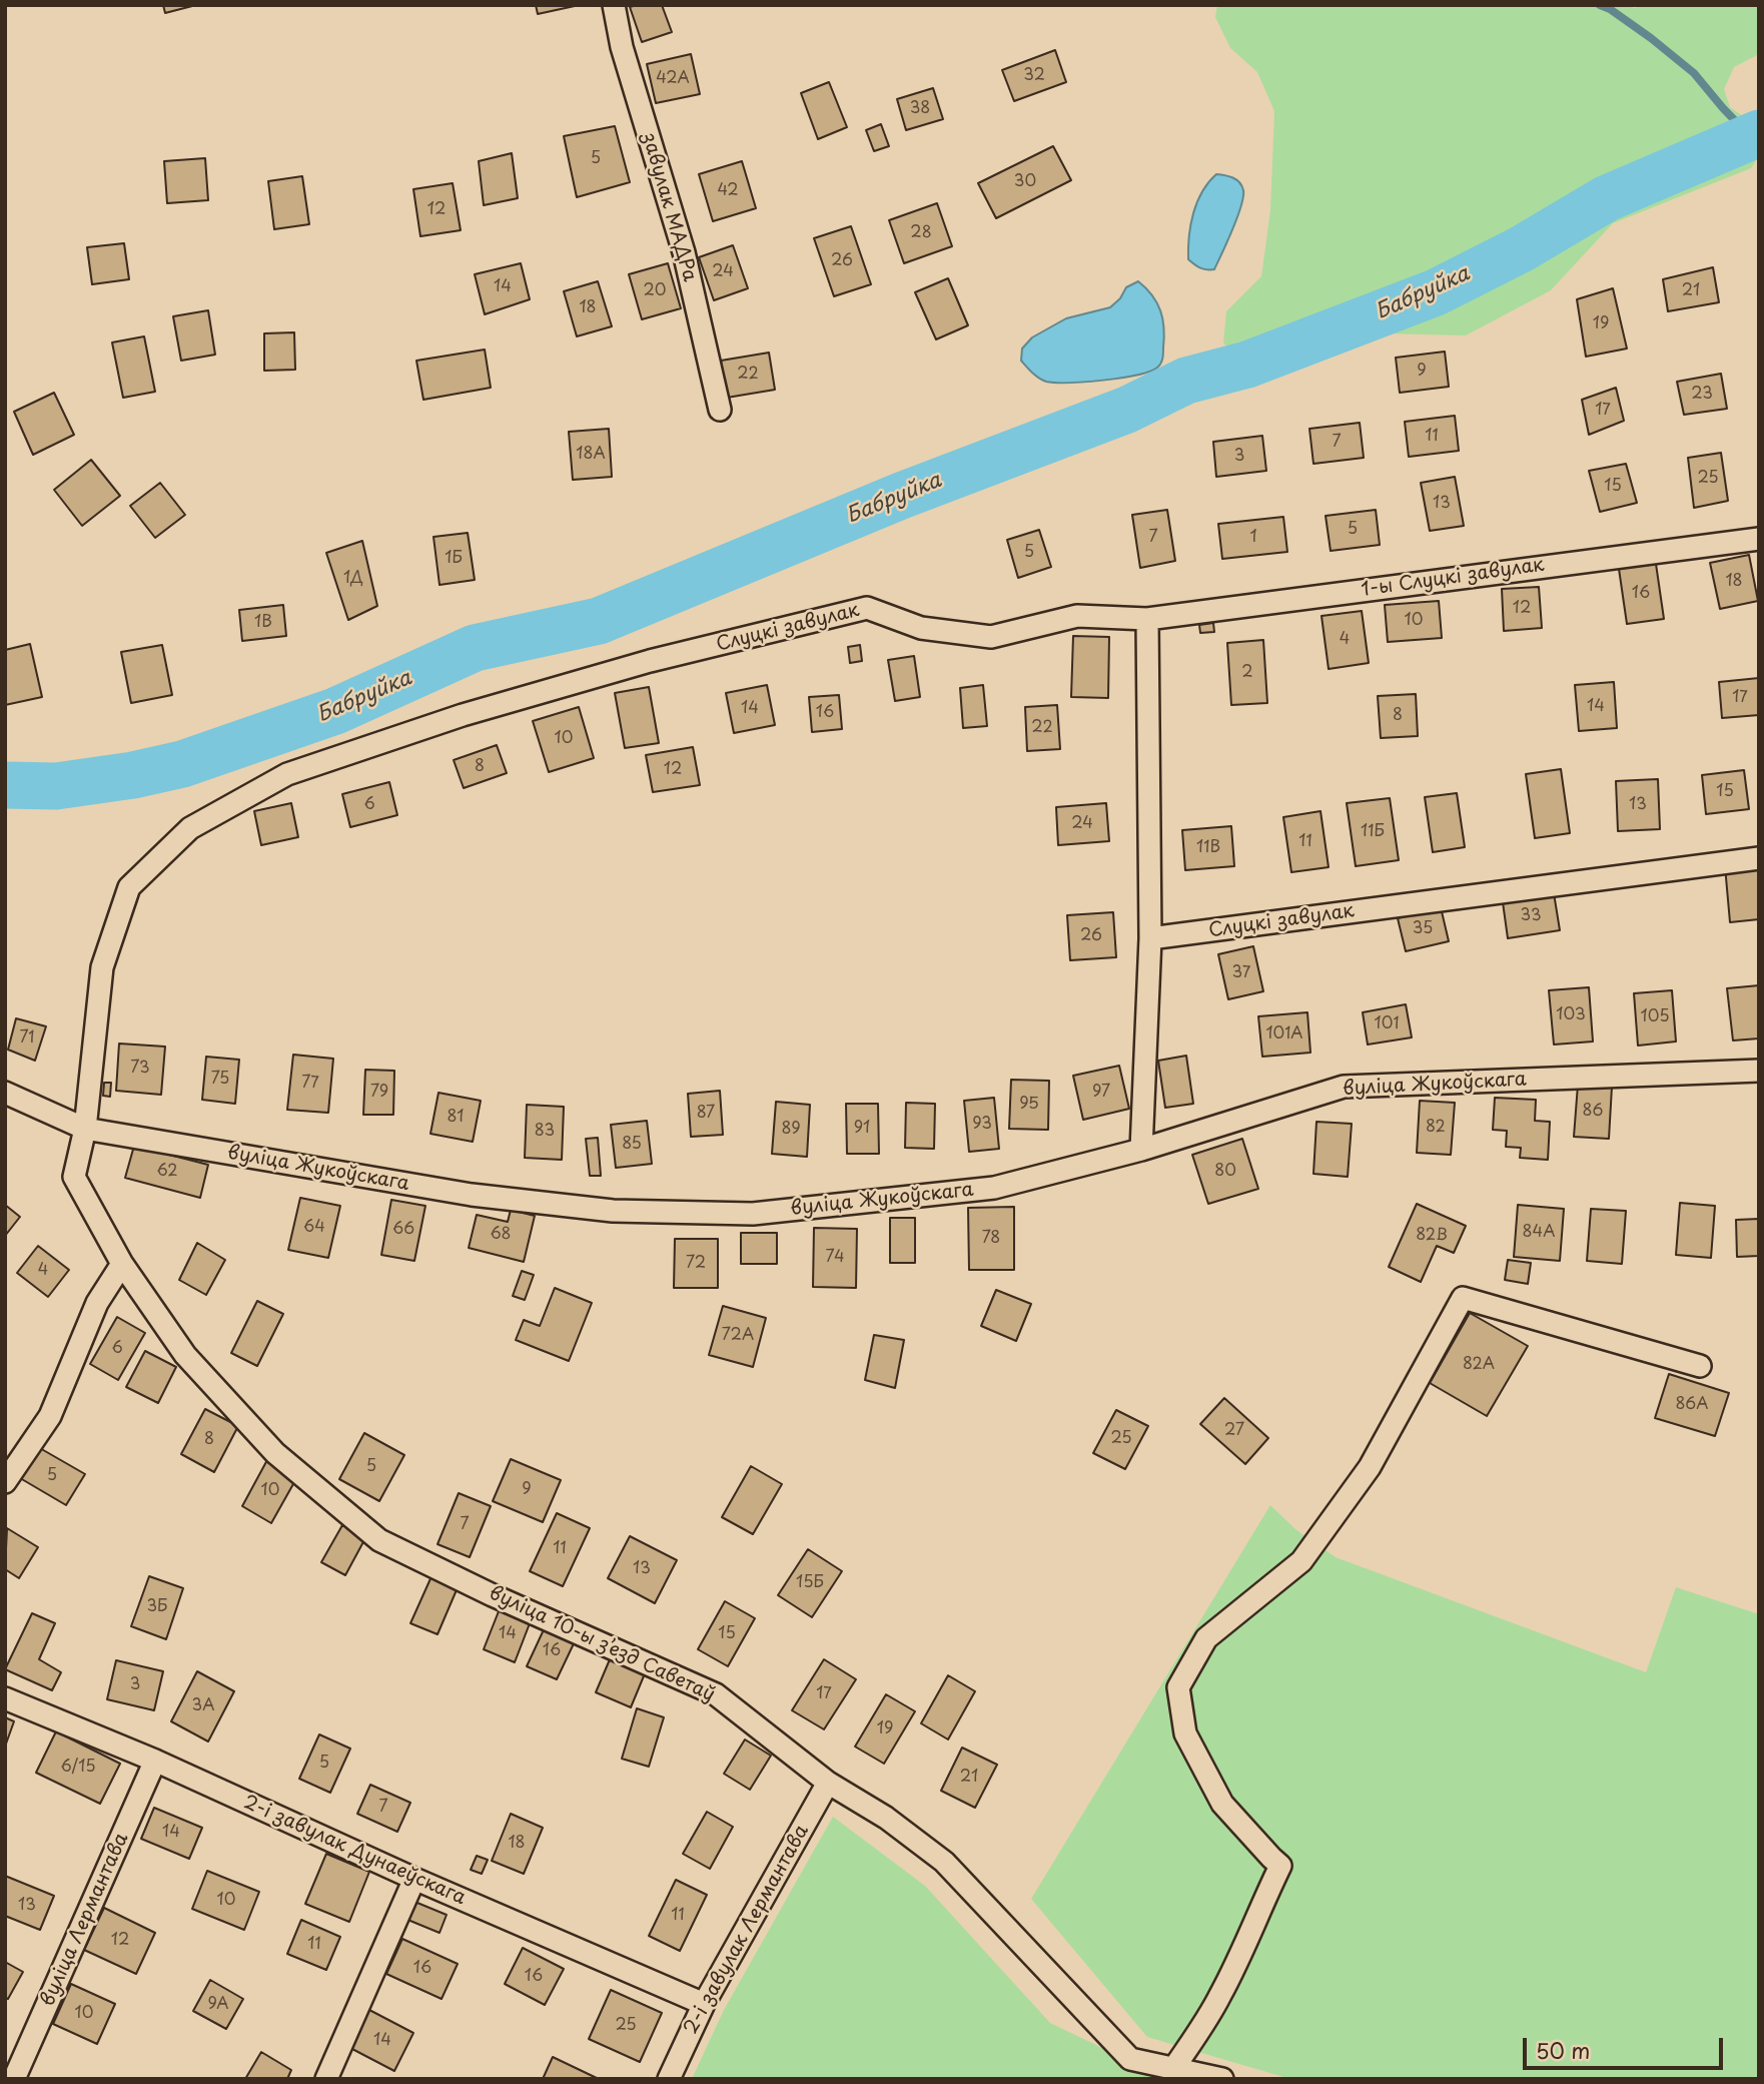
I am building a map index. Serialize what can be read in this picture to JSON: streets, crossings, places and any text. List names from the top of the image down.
{
  "streets": {
    "street": [
      "завулак МАДРа",
      "1-ы Слуцкі завулак",
      "Слуцкі завулак",
      "вуліца Жукоўскага",
      "вуліца 10-ы зʼезд Саветаў",
      "2-і завулак Дунаеўскага",
      "вуліца Лермантава",
      "2-і завулак Лермантава"
    ]
  },
  "crossings": [
    ["1-ы Слуцкі завулак", "Слуцкі завулак"],
    ["Слуцкі завулак", "вуліца Жукоўскага"],
    ["Слуцкі завулак", "вуліца 10-ы зʼезд Саветаў"],
    ["вуліца Жукоўскага", "вуліца 10-ы зʼезд Саветаў"],
    ["вуліца 10-ы зʼезд Саветаў", "2-і завулак Лермантава"],
    ["2-і завулак Дунаеўскага", "вуліца Лермантава"],
    ["2-і завулак Дунаеўскага", "2-і завулак Лермантава"]
  ],
  "water": ["Бабруйка"],
  "house_numbers": [
    "32",
    "42А",
    "38",
    "5",
    "30",
    "42",
    "12",
    "28",
    "26",
    "24",
    "14",
    "20",
    "21",
    "18",
    "19",
    "9",
    "22",
    "23",
    "17",
    "11",
    "7",
    "18А",
    "3",
    "25",
    "15",
    "13",
    "5",
    "7",
    "1",
    "5",
    "1Б",
    "1Д",
    "18",
    "16",
    "12",
    "10",
    "1В",
    "4",
    "2",
    "17",
    "14",
    "14",
    "16",
    "8",
    "22",
    "10",
    "8",
    "12",
    "15",
    "6",
    "13",
    "24",
    "11Б",
    "11",
    "11В",
    "33",
    "35",
    "26",
    "37",
    "103",
    "105",
    "101",
    "101А",
    "71",
    "73",
    "75",
    "77",
    "79",
    "97",
    "95",
    "86",
    "87",
    "81",
    "93",
    "82",
    "91",
    "89",
    "83",
    "85",
    "62",
    "80",
    "64",
    "66",
    "84А",
    "68",
    "82B",
    "78",
    "74",
    "72",
    "4",
    "72А",
    "6",
    "82А",
    "86А",
    "27",
    "25",
    "8",
    "5",
    "5",
    "9",
    "10",
    "7",
    "11",
    "13",
    "15Б",
    "3Б",
    "14",
    "15",
    "16",
    "3",
    "17",
    "3А",
    "19",
    "5",
    "6/15",
    "21",
    "7",
    "14",
    "18",
    "10",
    "13",
    "11",
    "12",
    "11",
    "16",
    "16",
    "9А",
    "10",
    "25",
    "14"
  ],
  "scale_bar": "50 m"
}
